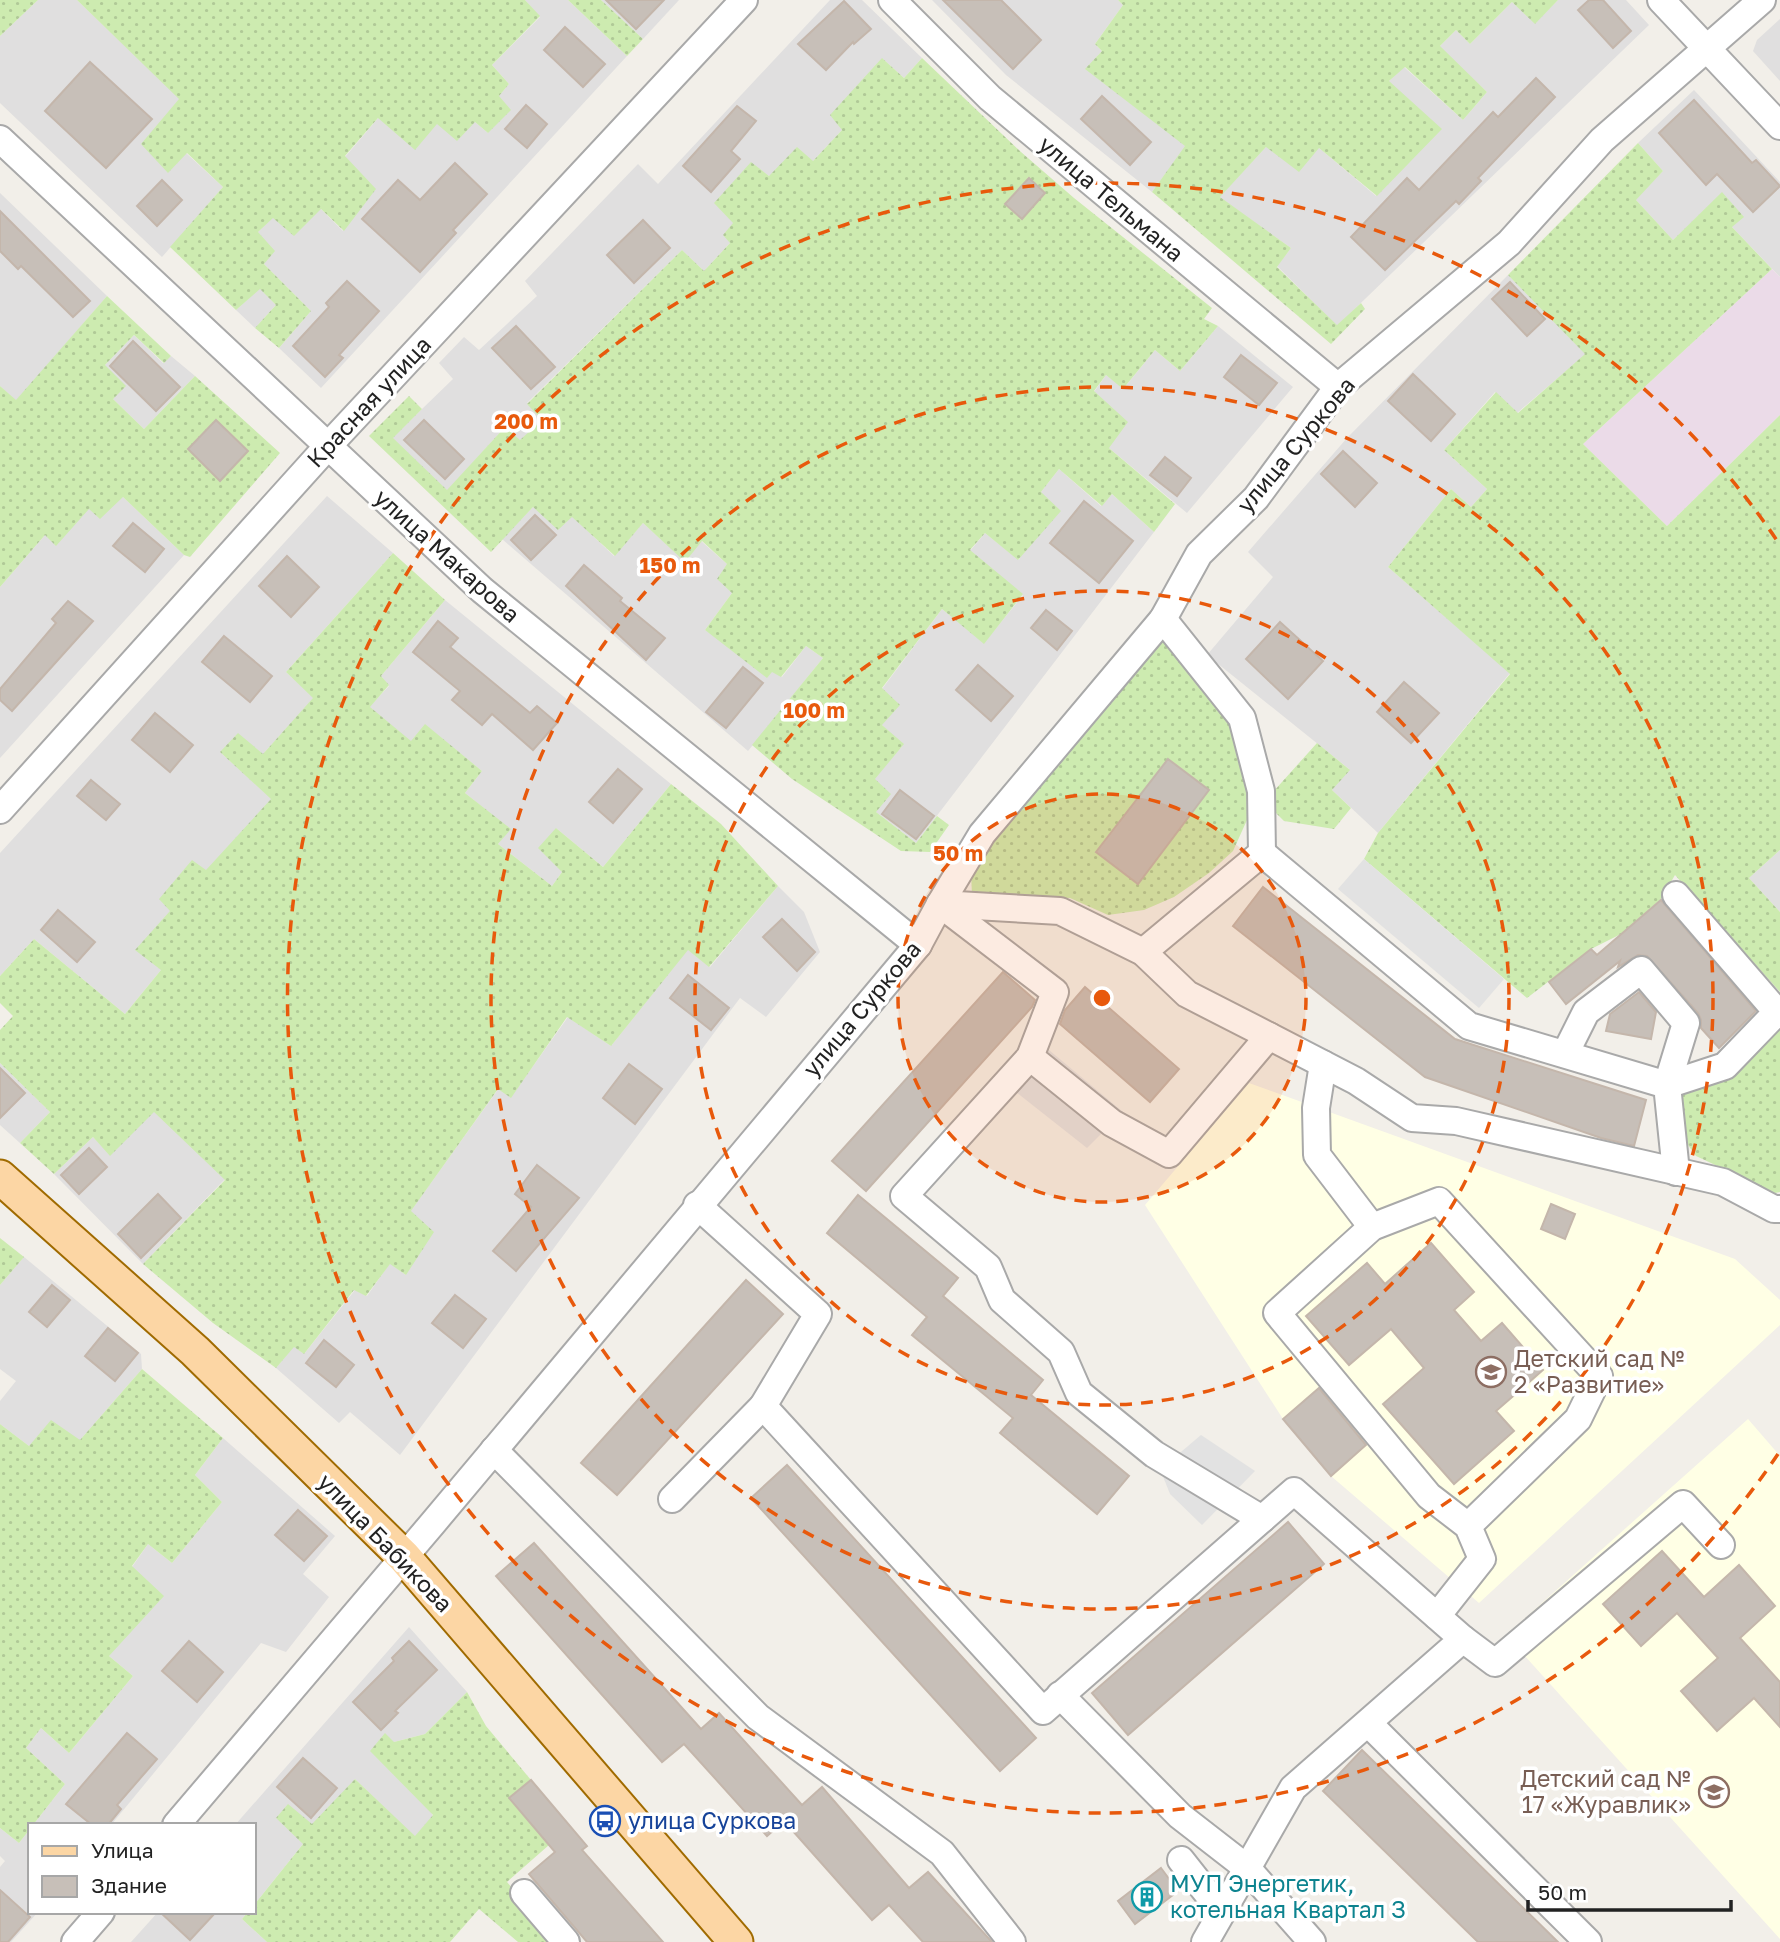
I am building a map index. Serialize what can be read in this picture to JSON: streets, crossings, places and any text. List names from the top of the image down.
{
  "streets": {
    "main road": ["улица Бабикова"],
    "street": [
      "улица Тельмана",
      "Красная улица",
      "улица Суркова",
      "улица Макарова"
    ]
  },
  "crossings": [
    ["улица Тельмана", "улица Суркова"],
    ["Красная улица", "улица Макарова"],
    ["улица Суркова", "улица Макарова"],
    ["улица Суркова", "улица Бабикова"]
  ],
  "places": {
    "school or university": ["Детский сад № 2 «Развитие»", "Детский сад № 17 «Журавлик»"],
    "bus stop": ["улица Суркова"],
    "building": ["МУП Энергетик, котельная Квартал З"]
  },
  "legend": ["Улица", "Здание"],
  "scale_bar": "50 m",
  "rings": [
    "200 m",
    "150 m",
    "100 m",
    "50 m"
  ]
}
